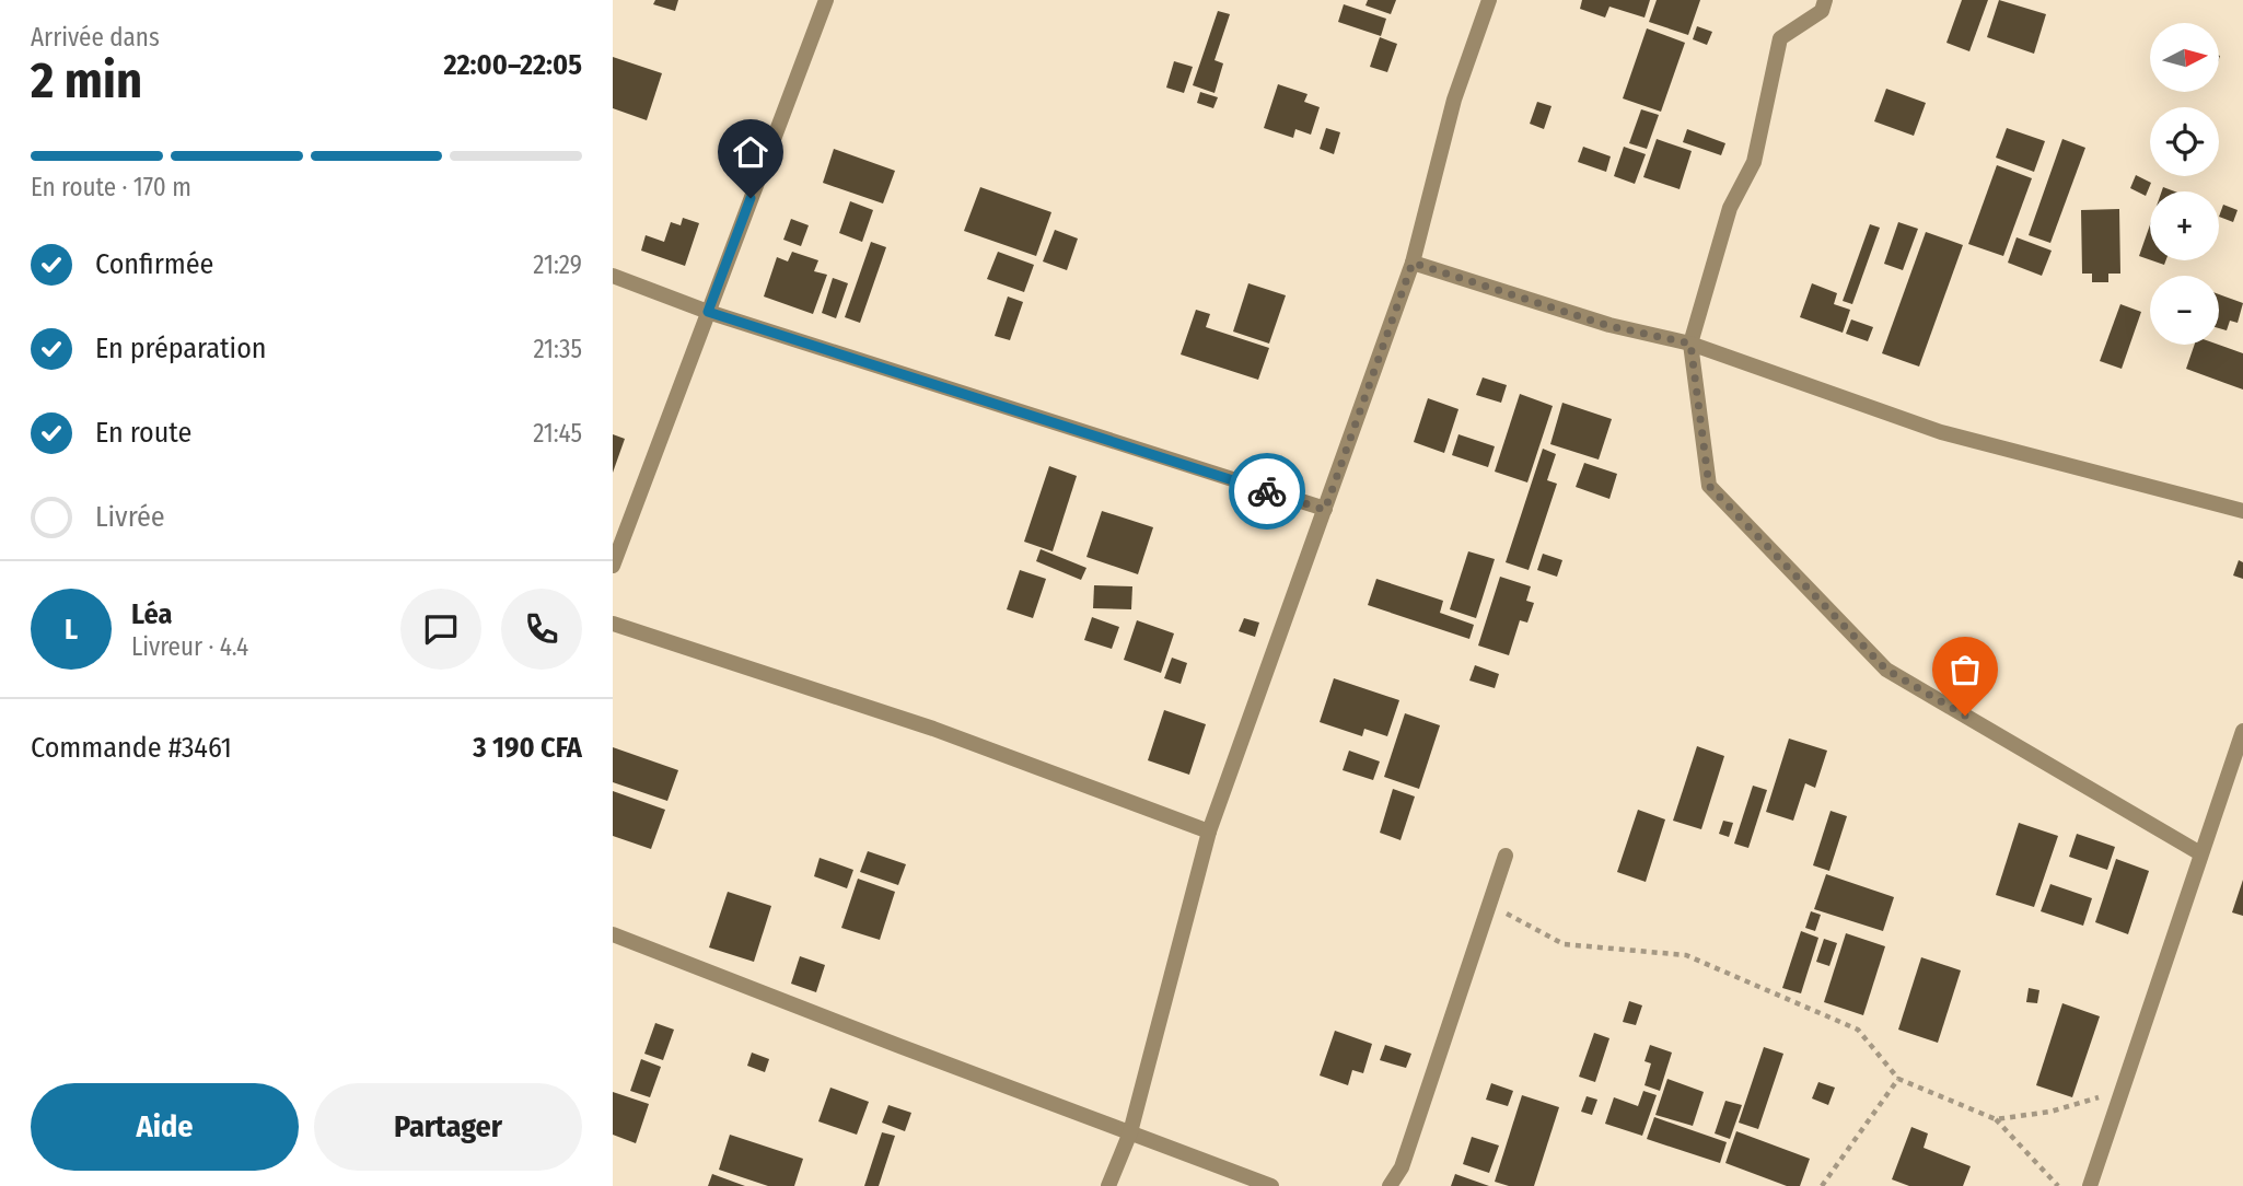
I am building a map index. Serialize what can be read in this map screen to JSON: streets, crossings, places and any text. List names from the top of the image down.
{
  "north": "right",
  "page": {
    "heading": ["2 min", "Arrivée dans", "22:00–22:05"],
    "panel": [
      "Léa",
      "Livreur · 4.4",
      "Commande #3461",
      "3 190 CFA"
    ],
    "map_buttons": ["+", "−"],
    "bar": "En route · 170 m",
    "list": [
      ["Confirmée", "21:29"],
      ["En préparation", "21:35"],
      ["En route", "21:45"],
      "Livrée"
    ],
    "round": "L",
    "buttons": ["Aide", "Partager"]
  }
}
